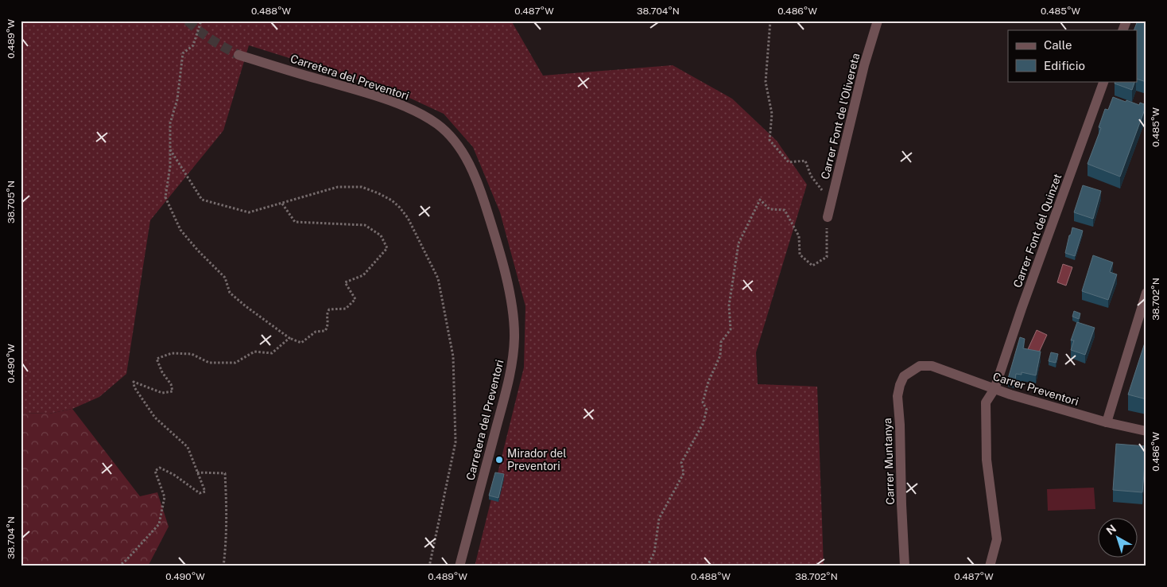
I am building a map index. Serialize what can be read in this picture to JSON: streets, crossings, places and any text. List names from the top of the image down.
{
  "streets": {
    "street": [
      "Carretera del Preventori",
      "Carrer Font de l'Olivereta",
      "Carrer Font del Quinzet",
      "Carrer Preventori",
      "Carrer Muntanya"
    ]
  },
  "crossings": [
    ["Carrer Font del Quinzet", "Carrer Preventori"],
    ["Carrer Preventori", "Carrer Muntanya"]
  ],
  "places": ["Mirador del Preventori"],
  "legend": ["Calle", "Edificio"],
  "north": "top left",
  "coordinates": [
    "0.488°W",
    "0.487°W",
    "38.704°N",
    "0.486°W",
    "0.485°W",
    "0.489°W",
    "38.705°N",
    "38.702°N",
    "0.490°W"
  ]
}
